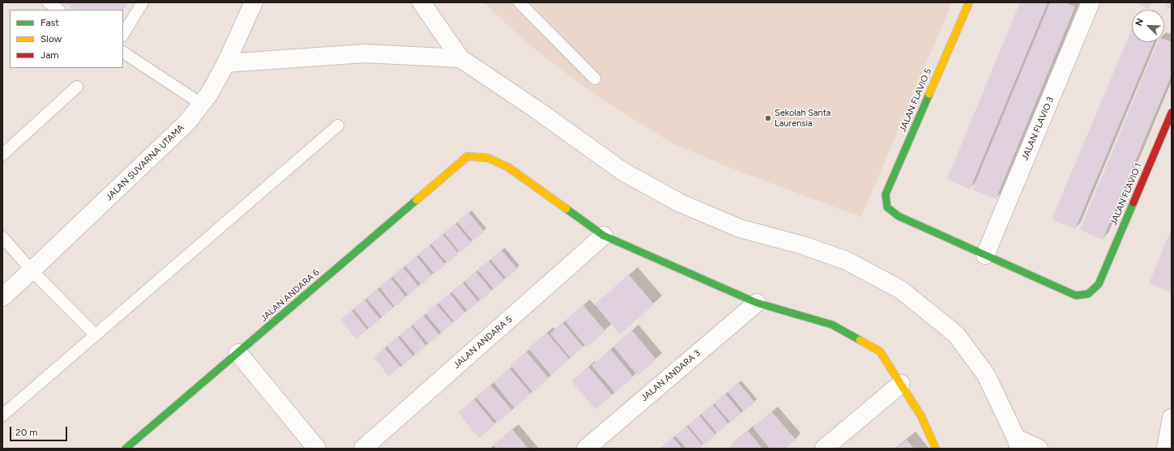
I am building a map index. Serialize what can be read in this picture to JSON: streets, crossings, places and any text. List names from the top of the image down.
{
  "streets": {
    "street": [
      "JALAN FLAVIO 5",
      "JALAN FLAVIO 3",
      "JALAN SUVARNA UTAMA",
      "JALAN FLAVIO 1",
      "JALAN ANDARA 6",
      "JALAN ANDARA 5",
      "JALAN ANDARA 3"
    ]
  },
  "crossings": [
    ["JALAN FLAVIO 5", "JALAN FLAVIO 3"],
    ["JALAN FLAVIO 5", "JALAN FLAVIO 1"],
    ["JALAN FLAVIO 3", "JALAN FLAVIO 1"],
    ["JALAN ANDARA 6", "JALAN ANDARA 5"]
  ],
  "places": ["Sekolah Santa Laurensia"],
  "legend": ["Fast", "Slow", "Jam"],
  "scale_bar": "20 m",
  "north": "top left"
}
